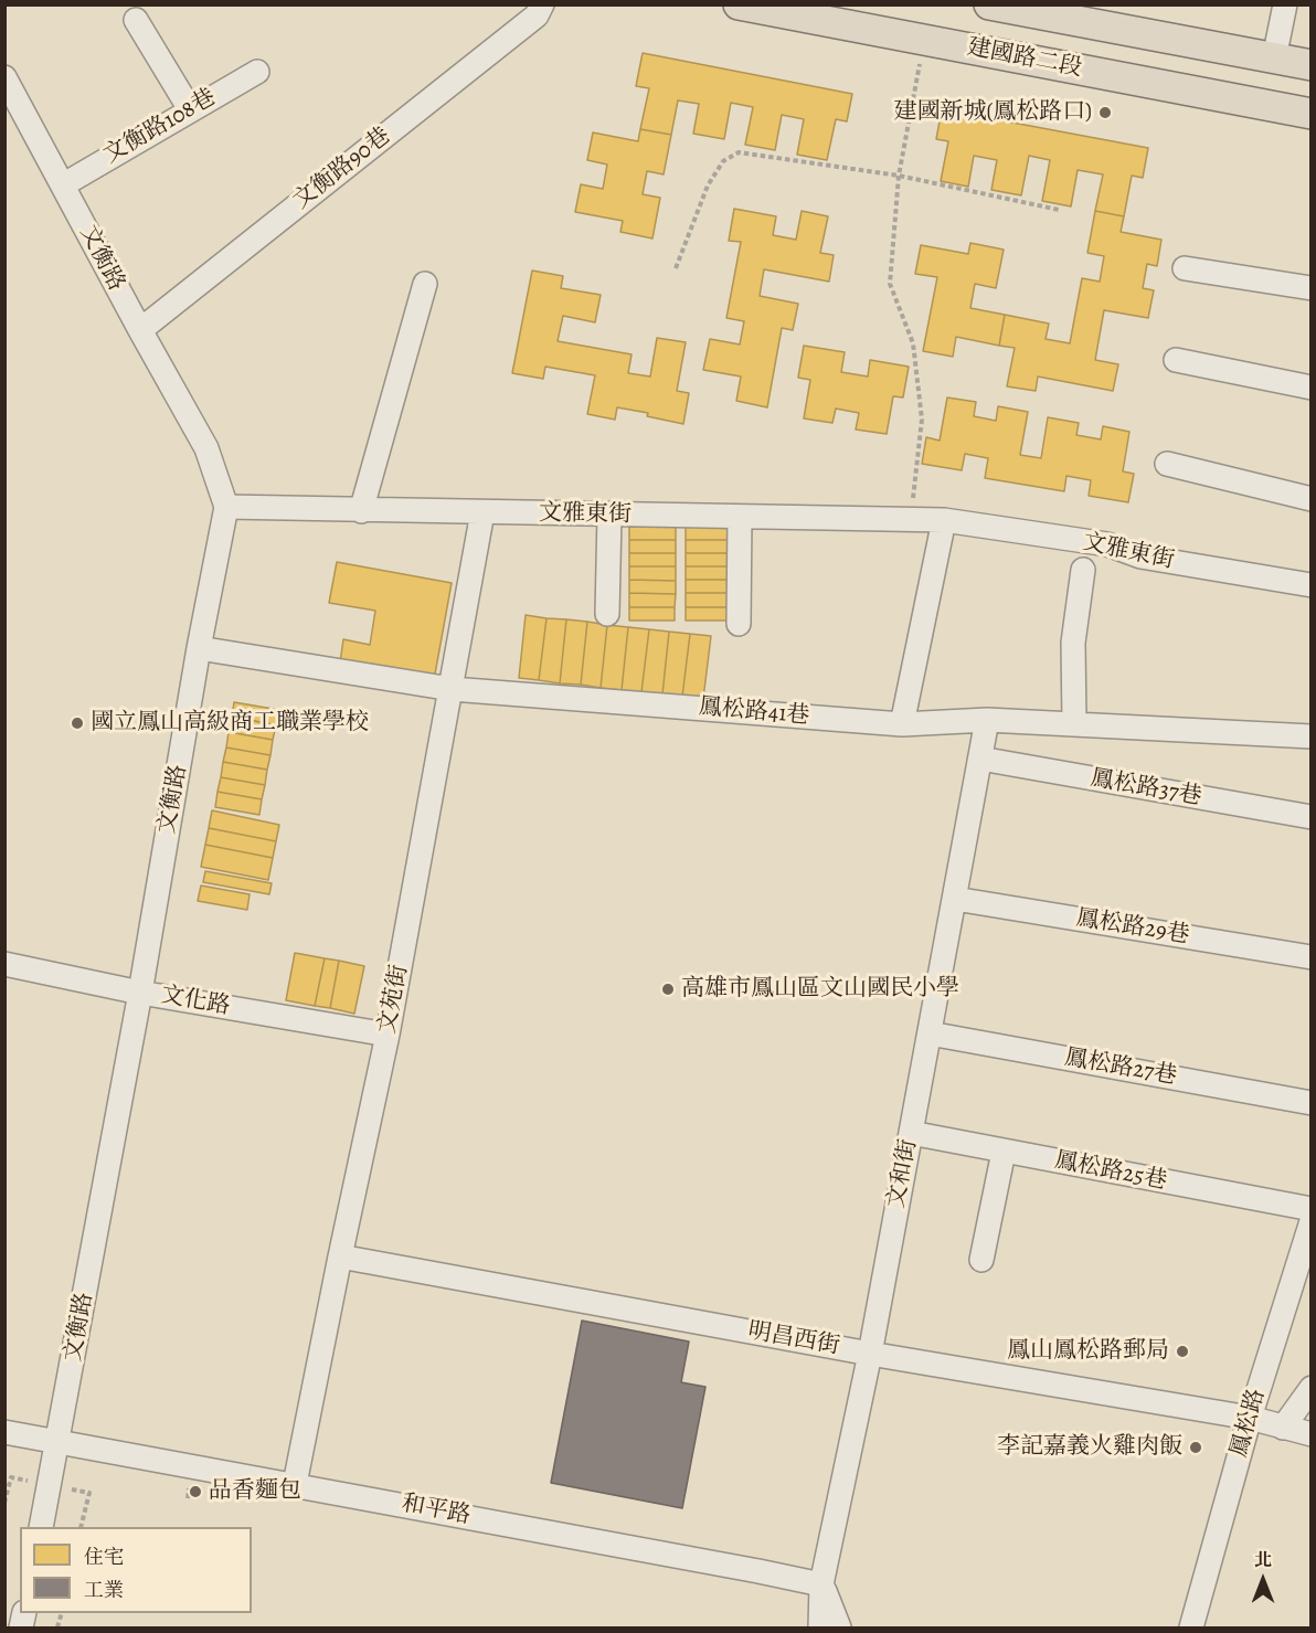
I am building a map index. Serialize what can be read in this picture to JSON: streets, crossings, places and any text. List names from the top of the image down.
{
  "streets": {
    "main road": ["建國路二段"],
    "street": [
      "文衡路108巷",
      "文衡路90巷",
      "文衡路",
      "文雅東街",
      "鳳松路41巷",
      "鳳松路37巷",
      "鳳松路29巷",
      "文苑街",
      "文化路",
      "鳳松路27巷",
      "鳳松路25巷",
      "文和街",
      "明昌西街",
      "鳳松路",
      "和平路"
    ]
  },
  "crossings": [
    ["文衡路108巷", "文衡路"],
    ["文衡路90巷", "文衡路"],
    ["文衡路", "文雅東街"],
    ["文衡路", "鳳松路41巷"],
    ["文衡路", "文化路"],
    ["文衡路", "和平路"],
    ["文雅東街", "文苑街"],
    ["鳳松路41巷", "文苑街"],
    ["鳳松路41巷", "文和街"],
    ["鳳松路37巷", "文和街"],
    ["鳳松路29巷", "文和街"],
    ["文苑街", "文化路"],
    ["文苑街", "明昌西街"],
    ["文苑街", "和平路"],
    ["鳳松路27巷", "文和街"],
    ["鳳松路25巷", "文和街"],
    ["文和街", "明昌西街"],
    ["文和街", "和平路"],
    ["明昌西街", "鳳松路"]
  ],
  "places": [
    "建國新城(鳳松路口)",
    "國立鳳山高級商工職業學校",
    "高雄市鳳山區文山國民小學",
    "鳳山鳳松路郵局",
    "李記嘉義火雞肉飯",
    "品香麵包"
  ],
  "legend": ["住宅", "工業"],
  "north": "top"
}
